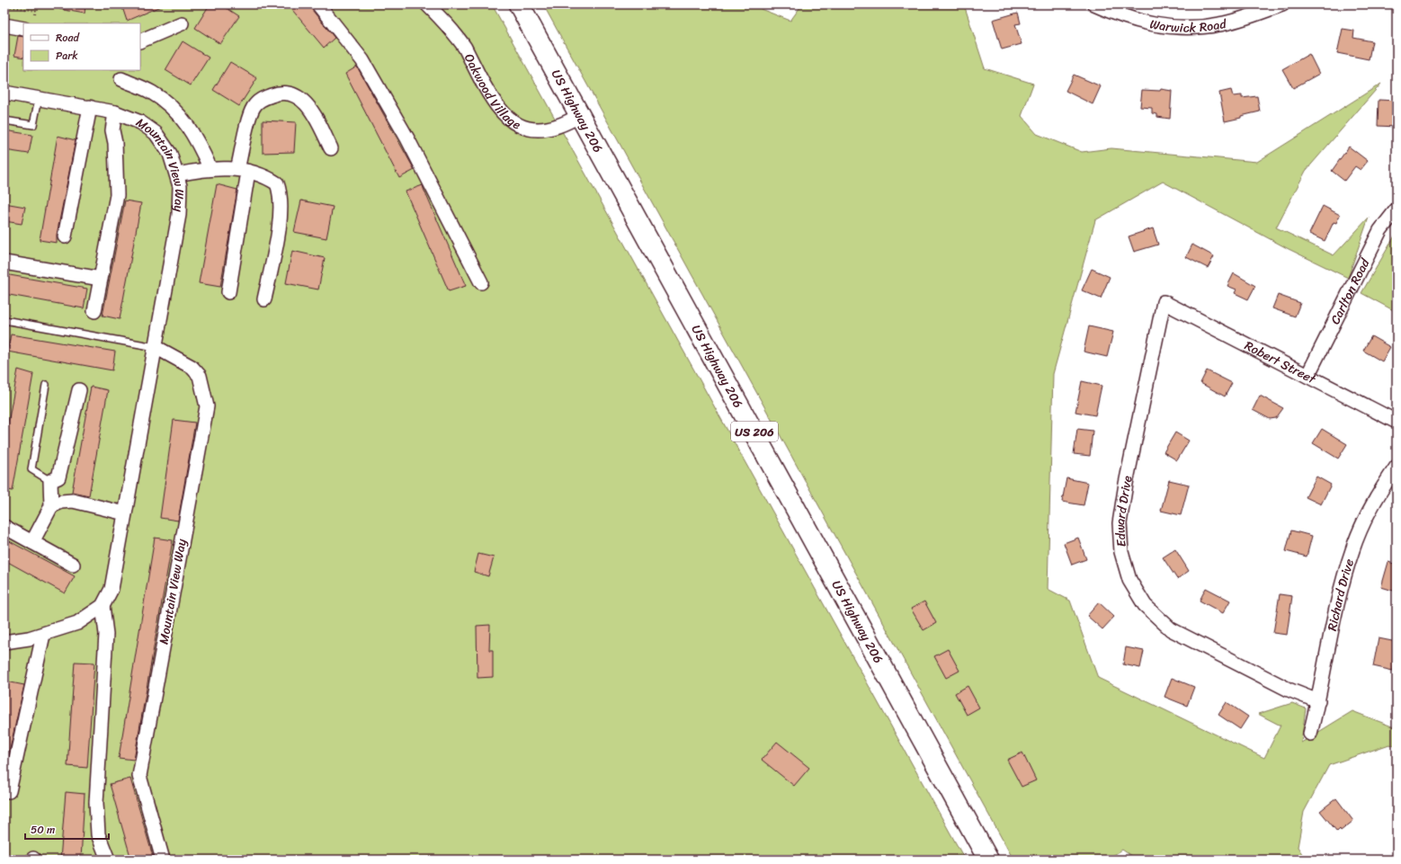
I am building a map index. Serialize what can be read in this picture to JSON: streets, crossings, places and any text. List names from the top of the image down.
{
  "streets": {
    "highway": ["US Highway 206", "US 206"],
    "street": [
      "Warwick Road",
      "Oakwood Village",
      "Mountain View Way",
      "Carlton Road",
      "Robert Street",
      "Edward Drive",
      "Richard Drive"
    ]
  },
  "crossings": [
    ["Oakwood Village", "US Highway 206"],
    ["Carlton Road", "Robert Street"],
    ["Robert Street", "Edward Drive"],
    ["Edward Drive", "Richard Drive"]
  ],
  "legend": ["Road", "Park"],
  "scale_bar": "50 m"
}
